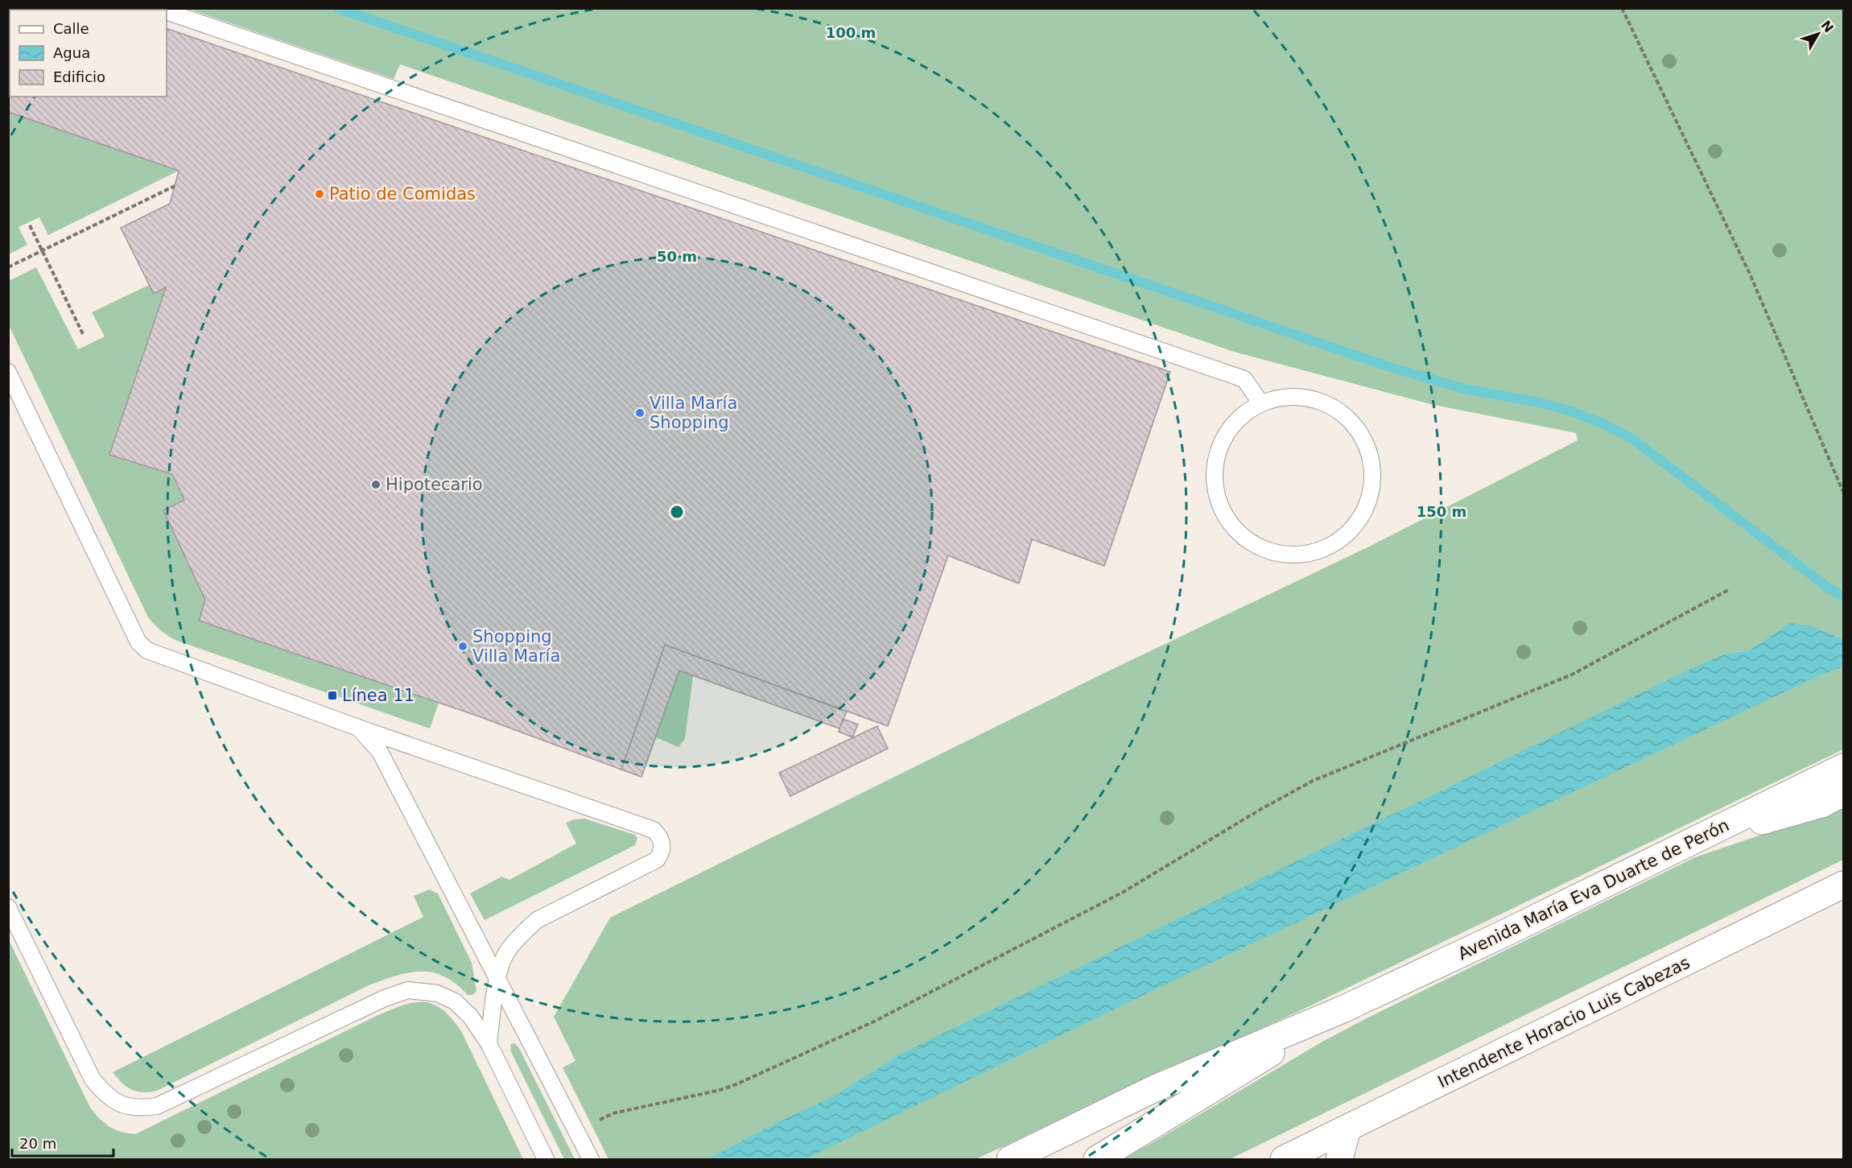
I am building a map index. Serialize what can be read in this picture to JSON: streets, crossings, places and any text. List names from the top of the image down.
{
  "streets": {
    "main road": ["Avenida María Eva Duarte de Perón", "Intendente Horacio Luis Cabezas"]
  },
  "places": {
    "other": [
      "Patio de Comidas",
      "Villa María Shopping",
      "Hipotecario",
      "Shopping Villa María"
    ],
    "transit": ["Línea 11"]
  },
  "legend": ["Calle", "Agua", "Edificio"],
  "scale_bar": "20 m",
  "north": "top right",
  "rings": ["100 m", "50 m", "150 m"]
}
